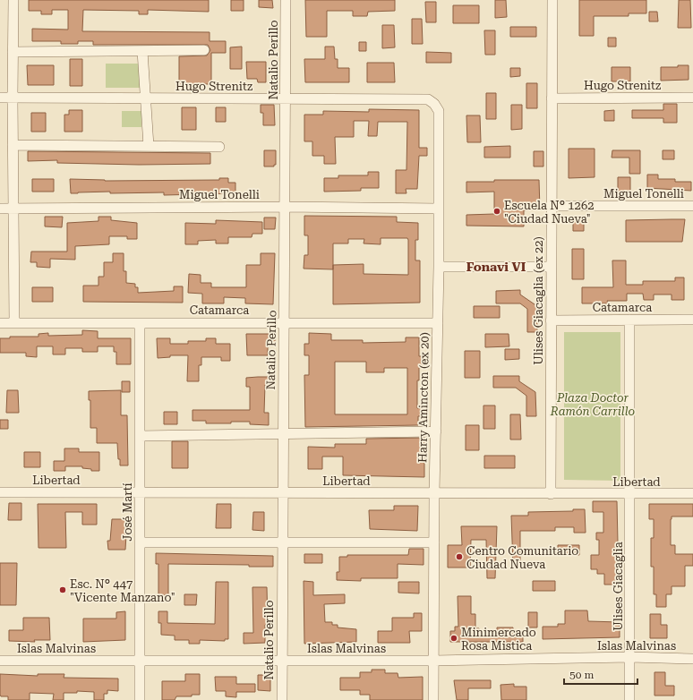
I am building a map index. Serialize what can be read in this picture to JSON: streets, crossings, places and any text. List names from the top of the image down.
{
  "streets": {
    "street": [
      "Natalio Perillo",
      "Hugo Strenitz",
      "Miguel Tonelli",
      "Ulises Giacaglia (ex 22)",
      "Catamarca",
      "Harry Amincton (ex 20)",
      "Libertad",
      "José Martí",
      "Ulises Giacaglia",
      "Islas Malvinas"
    ]
  },
  "crossings": [
    ["Natalio Perillo", "Hugo Strenitz"],
    ["Natalio Perillo", "Miguel Tonelli"],
    ["Natalio Perillo", "Catamarca"],
    ["Natalio Perillo", "Libertad"],
    ["Natalio Perillo", "Islas Malvinas"],
    ["Hugo Strenitz", "Ulises Giacaglia (ex 22)"],
    ["Hugo Strenitz", "Harry Amincton (ex 20)"],
    ["Miguel Tonelli", "Ulises Giacaglia (ex 22)"],
    ["Miguel Tonelli", "Harry Amincton (ex 20)"],
    ["Ulises Giacaglia (ex 22)", "Catamarca"],
    ["Ulises Giacaglia (ex 22)", "Libertad"],
    ["Catamarca", "Harry Amincton (ex 20)"],
    ["Catamarca", "José Martí"],
    ["Catamarca", "Ulises Giacaglia"],
    ["Harry Amincton (ex 20)", "Libertad"],
    ["Harry Amincton (ex 20)", "Islas Malvinas"],
    ["Libertad", "José Martí"],
    ["Libertad", "Ulises Giacaglia"],
    ["José Martí", "Islas Malvinas"],
    ["Ulises Giacaglia", "Islas Malvinas"]
  ],
  "districts": ["Fonavi VI"],
  "parks": ["Plaza Doctor Ramón Carrillo"],
  "places": [
    "Escuela N° 1262 \"Ciudad Nueva\"",
    "Centro Comunitario Ciudad Nueva",
    "Esc. N° 447 \"Vicente Manzano\"",
    "Minimercado Rosa Mistica"
  ],
  "scale_bar": "50 m"
}
